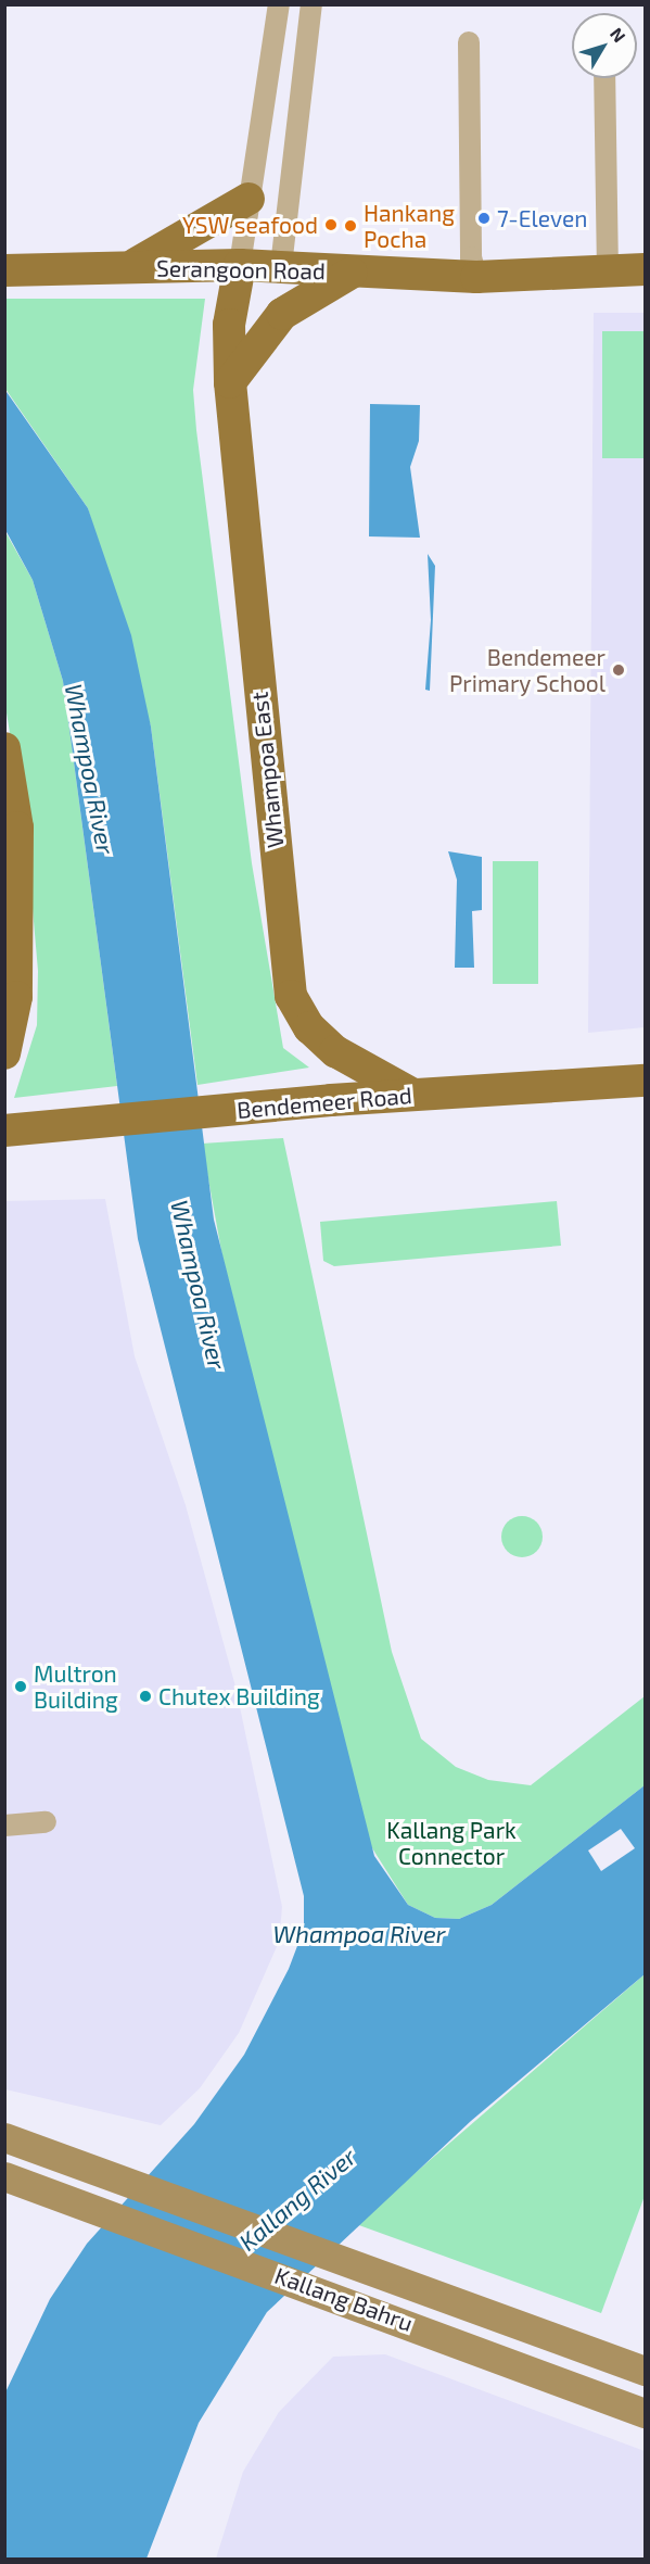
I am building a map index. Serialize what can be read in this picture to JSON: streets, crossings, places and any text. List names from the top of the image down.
{
  "streets": {
    "main road": [
      "Serangoon Road",
      "Whampoa East",
      "Bendemeer Road",
      "Kallang Bahru"
    ]
  },
  "crossings": [
    ["Serangoon Road", "Whampoa East"],
    ["Whampoa East", "Bendemeer Road"]
  ],
  "water": ["Whampoa River", "Kallang River"],
  "parks": ["Kallang Park Connector"],
  "places": [
    "7-Eleven",
    "YSW seafood",
    "Hankang Pocha",
    "Bendemeer Primary School",
    "Multron Building",
    "Chutex Building"
  ],
  "north": "top right"
}
